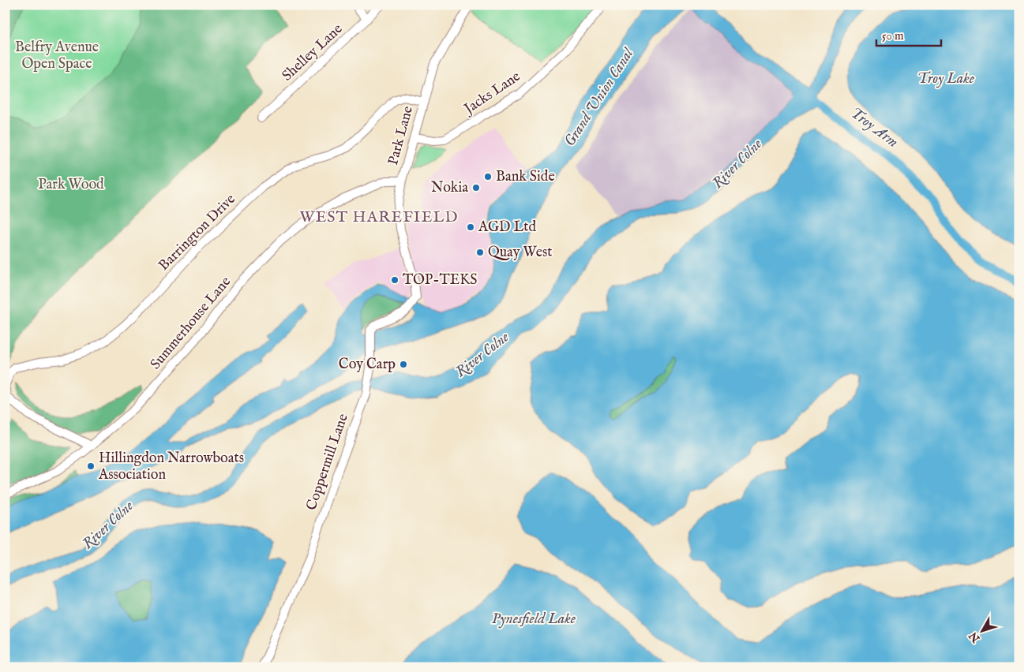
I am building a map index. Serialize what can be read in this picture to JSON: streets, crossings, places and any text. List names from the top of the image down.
{
  "streets": {
    "street": [
      "Shelley Lane",
      "Jacks Lane",
      "Park Lane",
      "Barrington Drive",
      "Summerhouse Lane",
      "Coppermill Lane"
    ]
  },
  "crossings": [
    ["Jacks Lane", "Park Lane"],
    ["Park Lane", "Barrington Drive"],
    ["Park Lane", "Summerhouse Lane"],
    ["Park Lane", "Coppermill Lane"]
  ],
  "districts": ["WEST HAREFIELD"],
  "water": [
    "Troy Lake",
    "Grand Union Canal",
    "Troy Arm",
    "River Colne",
    "Pynesfield Lake"
  ],
  "parks": ["Belfry Avenue Open Space", "Park Wood"],
  "places": [
    "Bank Side",
    "Nokia",
    "AGD Ltd",
    "Quay West",
    "TOP-TEKS",
    "Coy Carp",
    "Hillingdon Narrowboats Association"
  ],
  "scale_bar": "50 m",
  "north": "bottom left"
}
